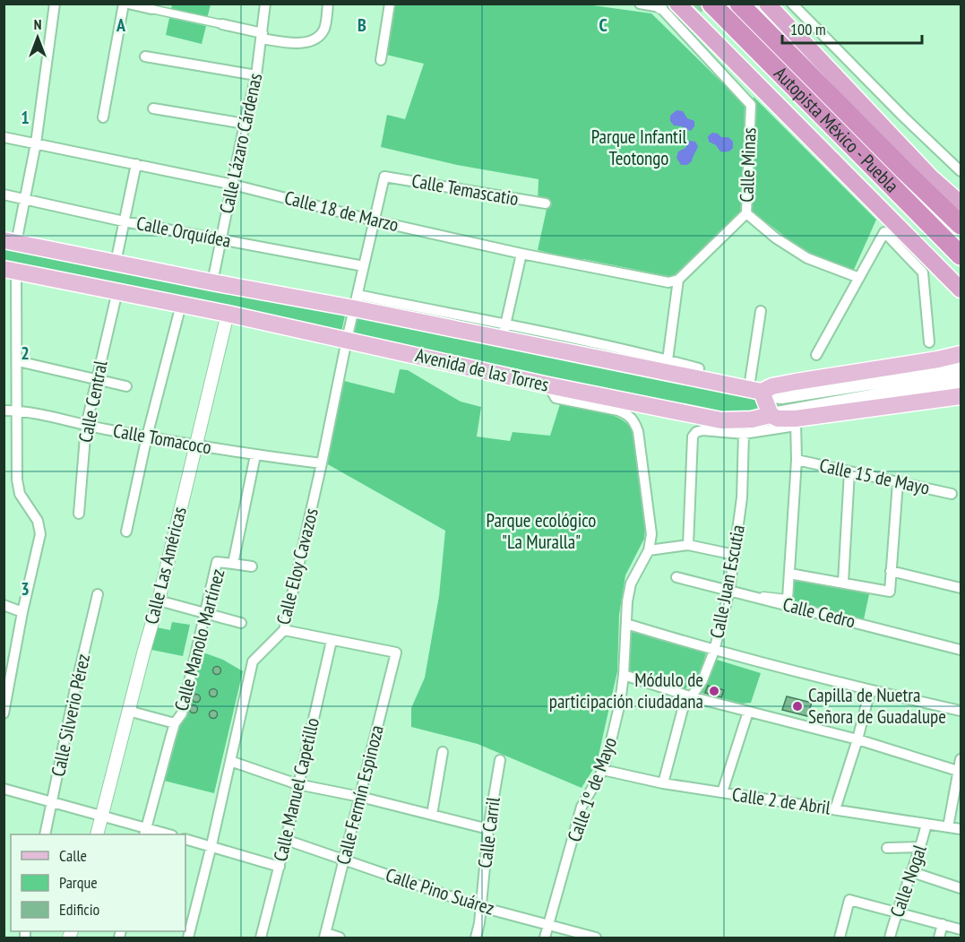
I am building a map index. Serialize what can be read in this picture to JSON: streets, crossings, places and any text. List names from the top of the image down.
{
  "streets": {
    "highway": ["Autopista México - Puebla"],
    "main road": ["Avenida de las Torres"],
    "street": [
      "Calle Lázaro Cárdenas",
      "Calle Minas",
      "Calle Temascatio",
      "Calle 18 de Marzo",
      "Calle Orquídea",
      "Calle Central",
      "Calle Tomacoco",
      "Calle 15 de Mayo",
      "Calle Las Américas",
      "Calle Eloy Cavazos",
      "Calle Juan Escutia",
      "Calle Cedro",
      "Calle Manolo Martínez",
      "Calle Silverio Pérez",
      "Calle Manuel Capetillo",
      "Calle 1º de Mayo",
      "Calle Fermín Espinoza",
      "Calle 2 de Abril",
      "Calle Carril",
      "Calle Nogal",
      "Calle Pino Suárez"
    ]
  },
  "crossings": [
    ["Calle Lázaro Cárdenas", "Calle 18 de Marzo"],
    ["Calle Lázaro Cárdenas", "Calle Orquídea"],
    ["Calle Lázaro Cárdenas", "Avenida de las Torres"],
    ["Calle Minas", "Calle 18 de Marzo"],
    ["Calle Temascatio", "Calle Eloy Cavazos"],
    ["Calle 18 de Marzo", "Calle Eloy Cavazos"],
    ["Calle Orquídea", "Calle Eloy Cavazos"],
    ["Avenida de las Torres", "Calle Central"],
    ["Avenida de las Torres", "Calle Las Américas"],
    ["Avenida de las Torres", "Calle Eloy Cavazos"],
    ["Avenida de las Torres", "Calle 1º de Mayo"],
    ["Calle Central", "Calle Tomacoco"],
    ["Calle Tomacoco", "Calle Las Américas"],
    ["Calle Tomacoco", "Calle Eloy Cavazos"],
    ["Calle Tomacoco", "Calle Manolo Martínez"],
    ["Calle Juan Escutia", "Calle Cedro"],
    ["Calle Juan Escutia", "Calle 2 de Abril"],
    ["Calle Manuel Capetillo", "Calle Fermín Espinoza"],
    ["Calle Manuel Capetillo", "Calle Pino Suárez"],
    ["Calle 1º de Mayo", "Calle 2 de Abril"],
    ["Calle 1º de Mayo", "Calle Pino Suárez"],
    ["Calle Fermín Espinoza", "Calle Pino Suárez"],
    ["Calle 2 de Abril", "Calle Nogal"],
    ["Calle Carril", "Calle Pino Suárez"]
  ],
  "parks": ["Parque Infantil Teotongo", "Parque ecológico \"La Muralla\""],
  "places": ["Módulo de participación ciudadana", "Capilla de Nuetra Señora de Guadalupe"],
  "legend": ["Calle", "Parque", "Edificio"],
  "scale_bar": "100 m",
  "north": "top",
  "grid": {
    "columns": ["A", "B", "C"],
    "rows": ["1", "2", "3"]
  }
}
